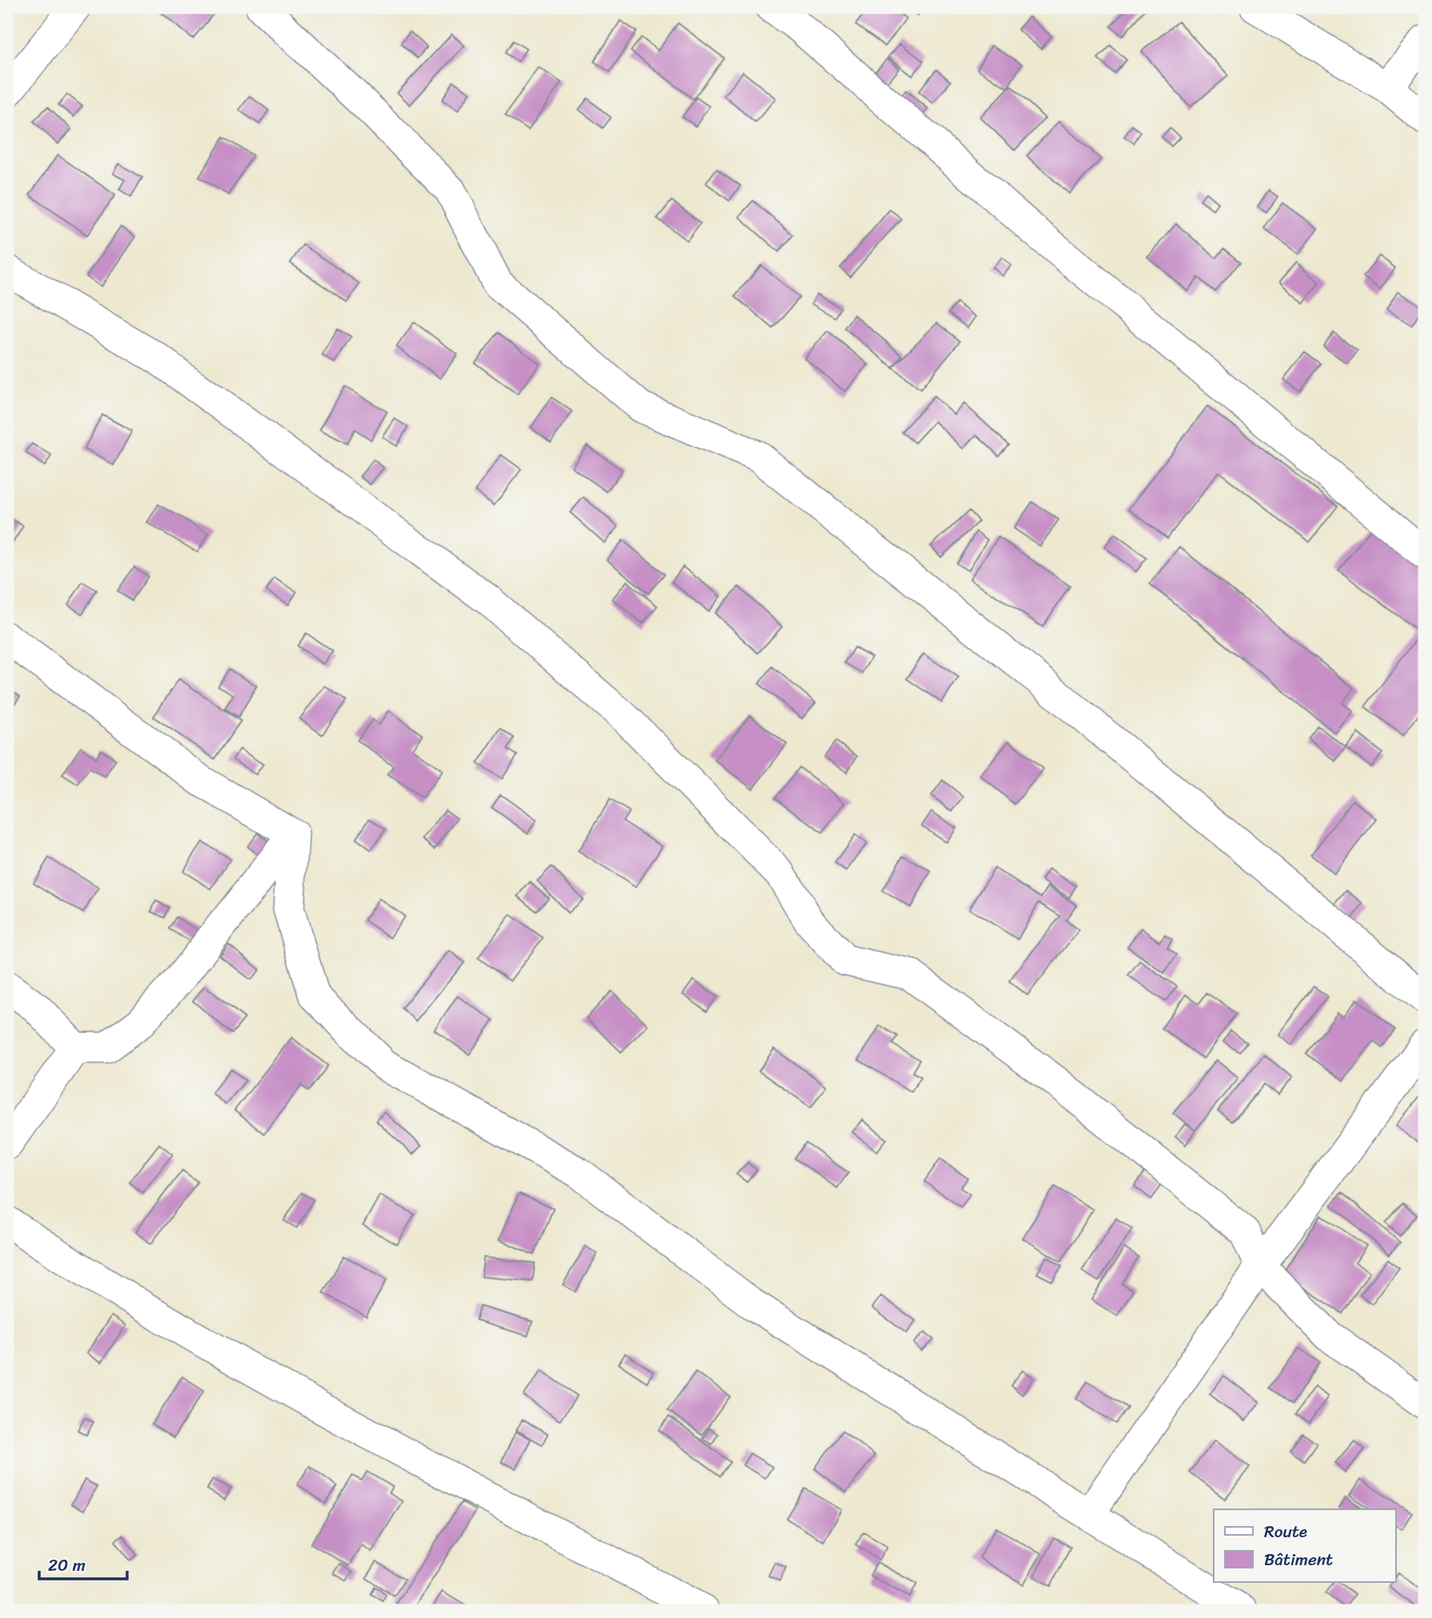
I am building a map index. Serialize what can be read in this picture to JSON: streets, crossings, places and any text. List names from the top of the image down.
{
  "legend": ["Route", "Bâtiment"],
  "scale_bar": "20 m"
}
